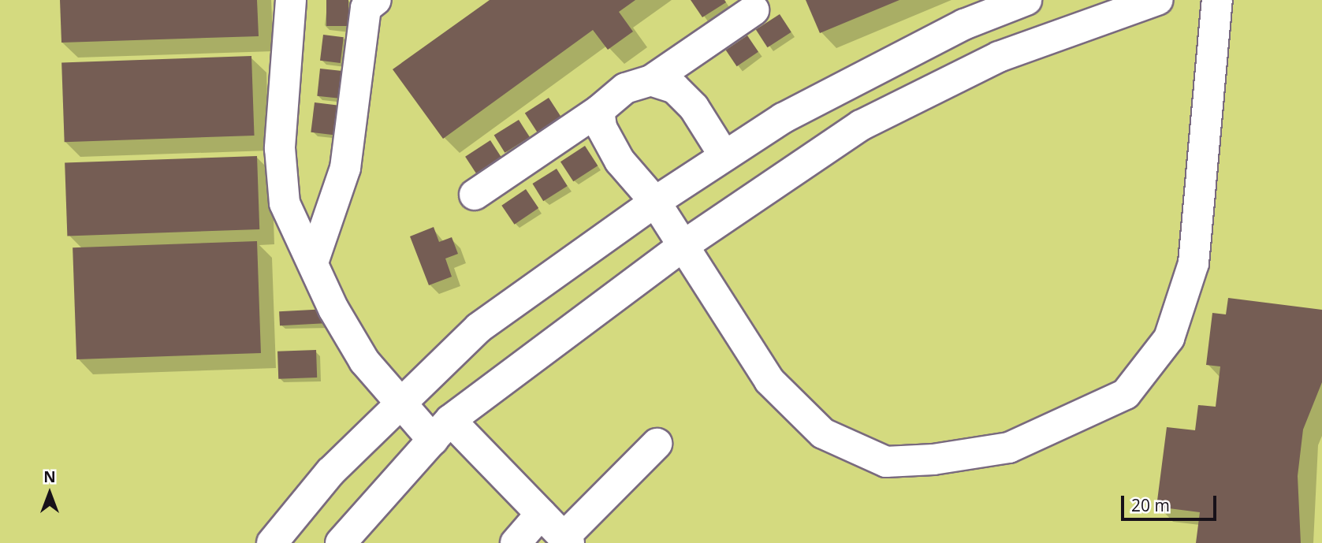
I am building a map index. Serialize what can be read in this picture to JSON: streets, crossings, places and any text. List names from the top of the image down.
{
  "scale_bar": "20 m",
  "north": "top"
}
